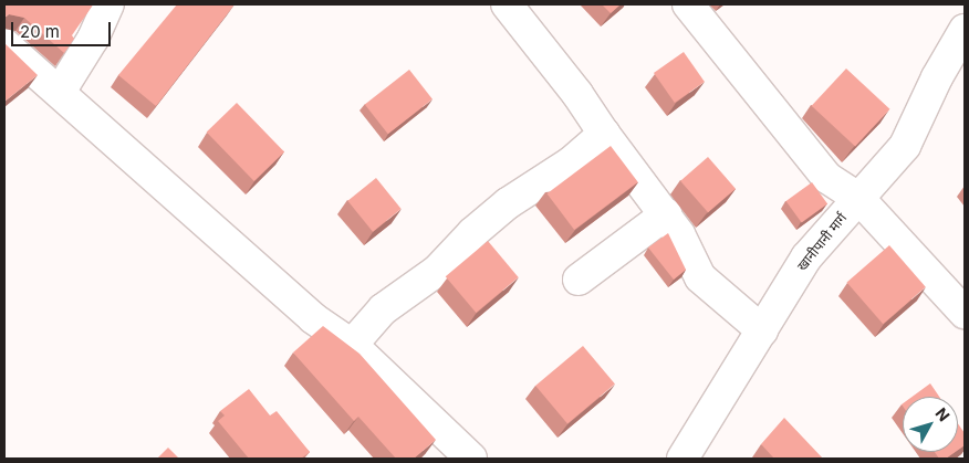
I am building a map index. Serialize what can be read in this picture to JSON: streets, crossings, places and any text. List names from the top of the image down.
{
  "streets": {
    "street": ["खानीपानी मार्ग"]
  },
  "scale_bar": "20 m",
  "north": "top right"
}
